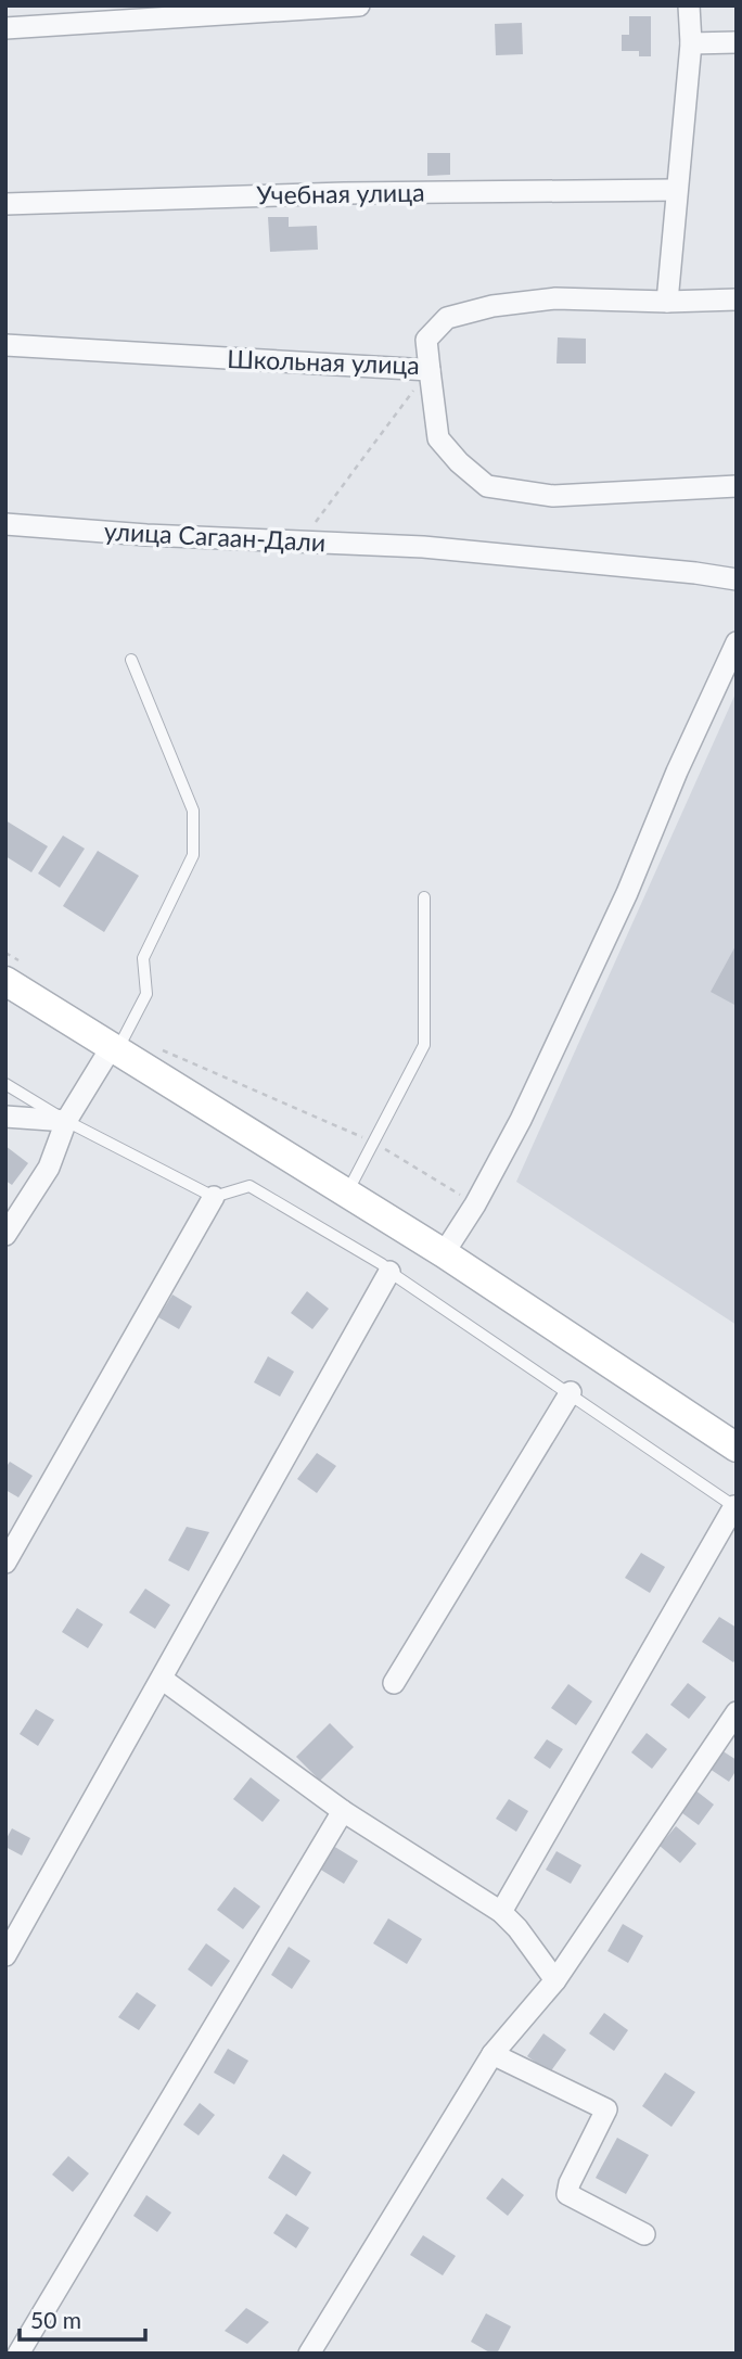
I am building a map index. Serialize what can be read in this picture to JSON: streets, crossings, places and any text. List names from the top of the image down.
{
  "streets": {
    "street": ["Учебная улица", "Школьная улица", "улица Сагаан-Дали"]
  },
  "scale_bar": "50 m"
}
